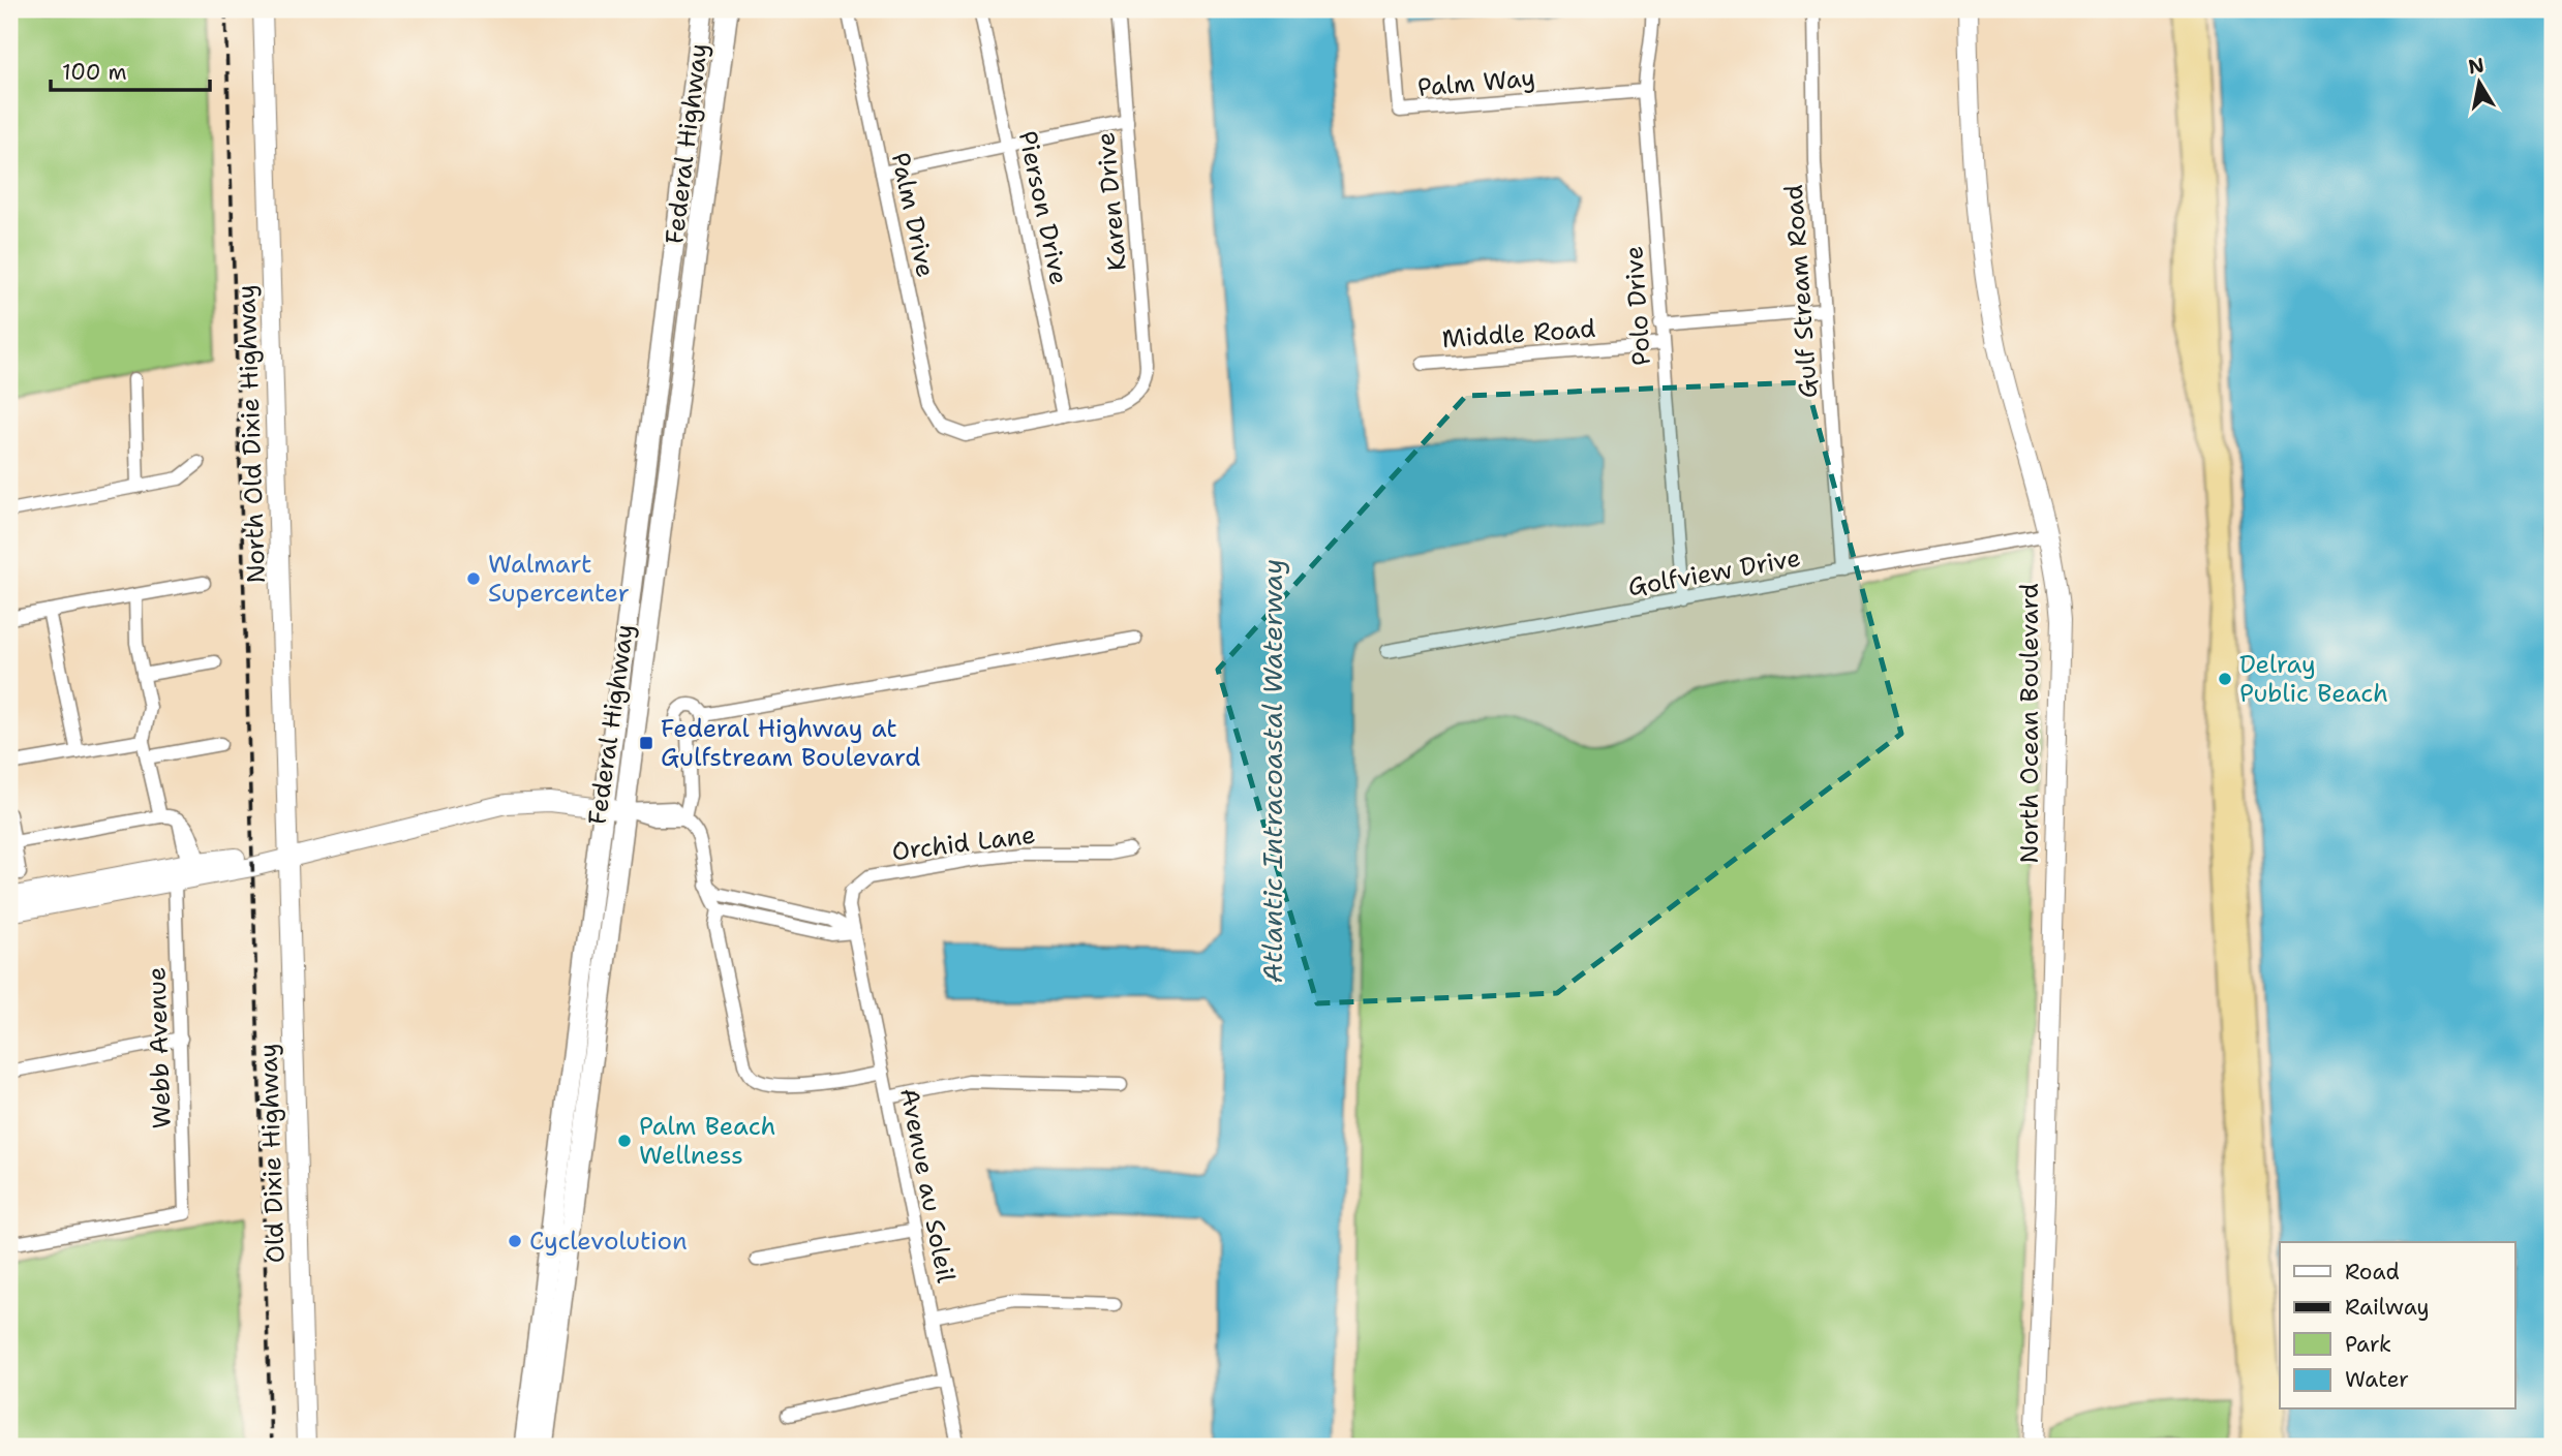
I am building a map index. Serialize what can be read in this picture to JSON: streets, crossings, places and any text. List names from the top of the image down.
{
  "streets": {
    "main road": ["Federal Highway"],
    "street": [
      "Palm Way",
      "Karen Drive",
      "Pierson Drive",
      "Palm Drive",
      "Gulf Stream Road",
      "Polo Drive",
      "Middle Road",
      "North Old Dixie Highway",
      "Golfview Drive",
      "North Ocean Boulevard",
      "Orchid Lane",
      "Webb Avenue",
      "Old Dixie Highway",
      "Avenue au Soleil"
    ]
  },
  "crossings": [
    ["Palm Way", "Polo Drive"],
    ["Karen Drive", "Pierson Drive"],
    ["Karen Drive", "Palm Drive"],
    ["Pierson Drive", "Palm Drive"],
    ["Gulf Stream Road", "Golfview Drive"],
    ["Polo Drive", "Middle Road"],
    ["Polo Drive", "Golfview Drive"],
    ["North Old Dixie Highway", "Old Dixie Highway"],
    ["Golfview Drive", "North Ocean Boulevard"],
    ["Orchid Lane", "Avenue au Soleil"]
  ],
  "water": ["Atlantic Intracoastal Waterway"],
  "places": {
    "other": [
      "Walmart Supercenter",
      "Delray Public Beach",
      "Palm Beach Wellness",
      "Cyclevolution"
    ],
    "transit": ["Federal Highway at Gulfstream Boulevard"]
  },
  "legend": [
    "Road",
    "Railway",
    "Park",
    "Water"
  ],
  "scale_bar": "100 m",
  "north": "top"
}
